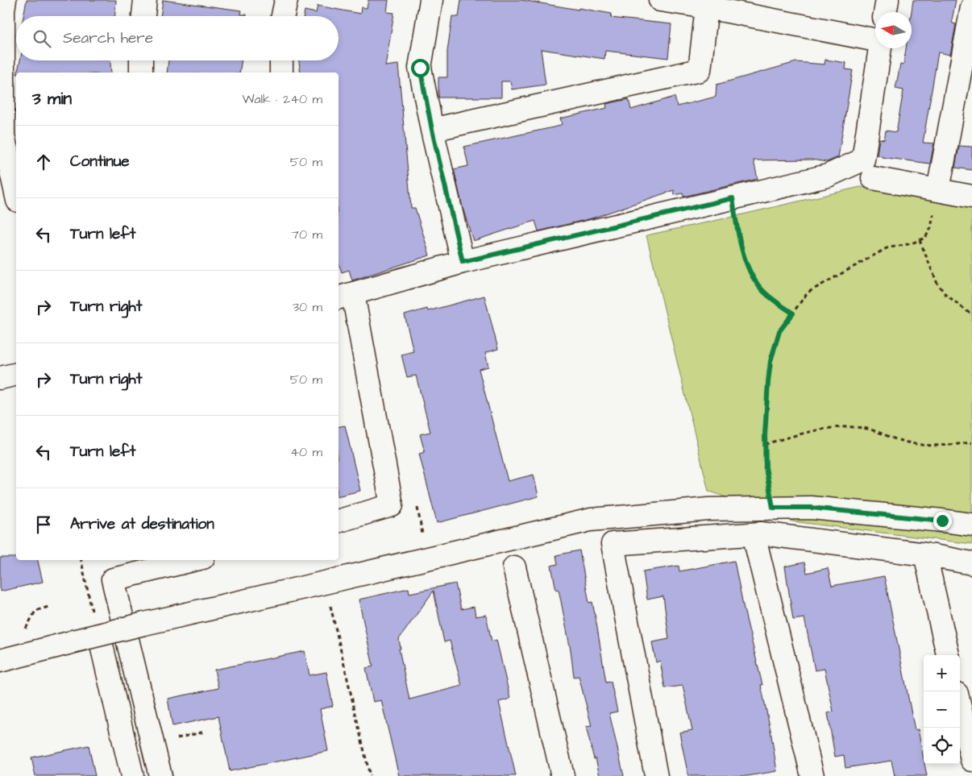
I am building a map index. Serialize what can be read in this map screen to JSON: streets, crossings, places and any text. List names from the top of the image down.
{
  "north": "left",
  "page": {
    "search": "Search here",
    "heading": ["3 min", "Walk · 240 m"],
    "list": [
      ["Continue", "50 m"],
      ["Turn left", "70 m"],
      ["Turn right", "30 m"],
      ["Turn right", "50 m"],
      ["Turn left", "40 m"],
      "Arrive at destination"
    ],
    "map_buttons": ["+", "−"]
  }
}
